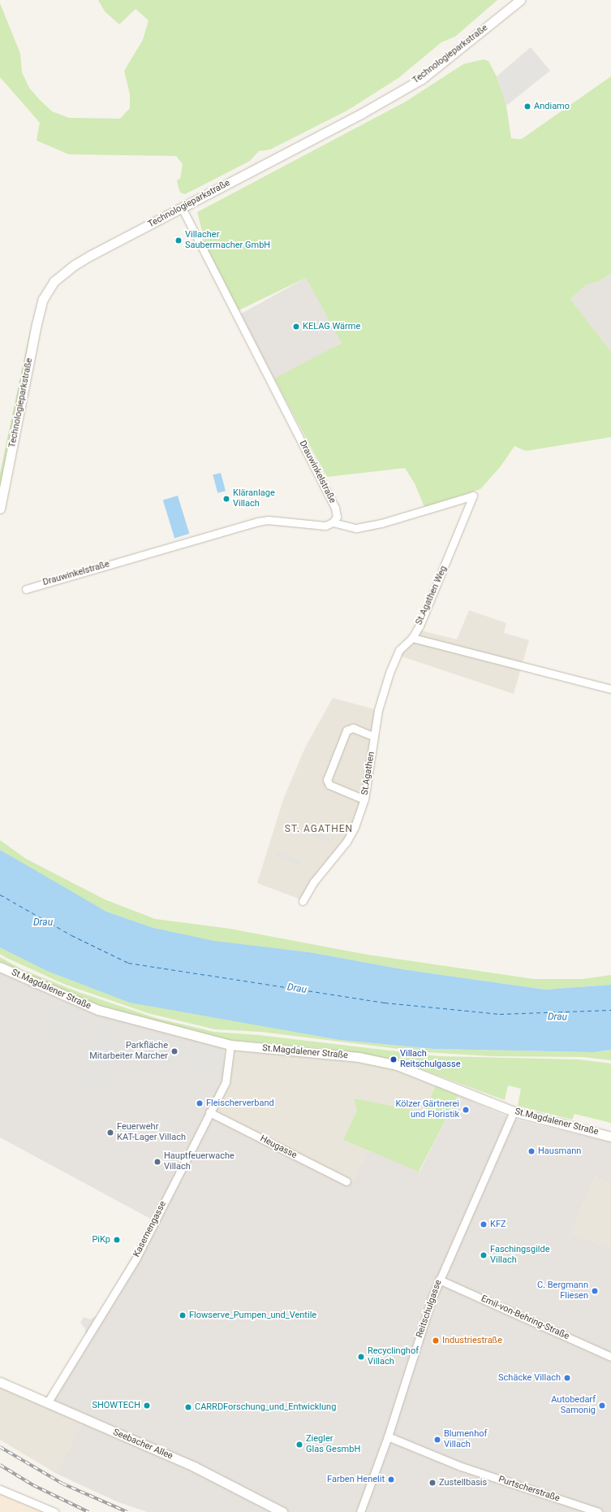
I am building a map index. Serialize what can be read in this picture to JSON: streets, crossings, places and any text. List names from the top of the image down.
{
  "streets": {
    "street": [
      "Technologieparkstraße",
      "Drauwinkelstraße",
      "St.Agathen Weg",
      "St.Agathen",
      "St.Magdalener Straße",
      "Heugasse",
      "Kasernengasse",
      "Reitschulgasse",
      "Emil-von-Behring-Straße",
      "Seebacher Allee",
      "Purtscherstraße"
    ]
  },
  "crossings": [
    ["Technologieparkstraße", "Drauwinkelstraße"],
    ["Drauwinkelstraße", "St.Agathen Weg"],
    ["St.Agathen Weg", "St.Agathen"],
    ["St.Magdalener Straße", "Kasernengasse"],
    ["St.Magdalener Straße", "Reitschulgasse"],
    ["Heugasse", "Kasernengasse"],
    ["Kasernengasse", "Seebacher Allee"],
    ["Reitschulgasse", "Emil-von-Behring-Straße"],
    ["Reitschulgasse", "Purtscherstraße"]
  ],
  "districts": ["ST. AGATHEN"],
  "water": ["Drau"],
  "places": [
    "Andiamo",
    "Villacher Saubermacher GmbH",
    "KELAG Wärme",
    "Kläranlage Villach",
    "Parkfläche Mitarbeiter Marcher",
    "Villach Reitschulgasse",
    "Fleischerverband",
    "Kölzer Gärtnerei und Floristik",
    "Feuerwehr KAT-Lager Villach",
    "Hausmann",
    "Hauptfeuerwache Villach",
    "KFZ",
    "PiKp",
    "Faschingsgilde Villach",
    "C. Bergmann Fliesen",
    "Flowserve_Pumpen_und_Ventile",
    "Industriestraße",
    "Recyclinghof Villach",
    "Schäcke Villach",
    "SHOWTECH",
    "Autobedarf Samonig",
    "CARRDForschung_und_Entwicklung",
    "Blumenhof Villach",
    "Ziegler Glas GesmbH",
    "Farben Henelit",
    "Zustellbasis"
  ]
}
